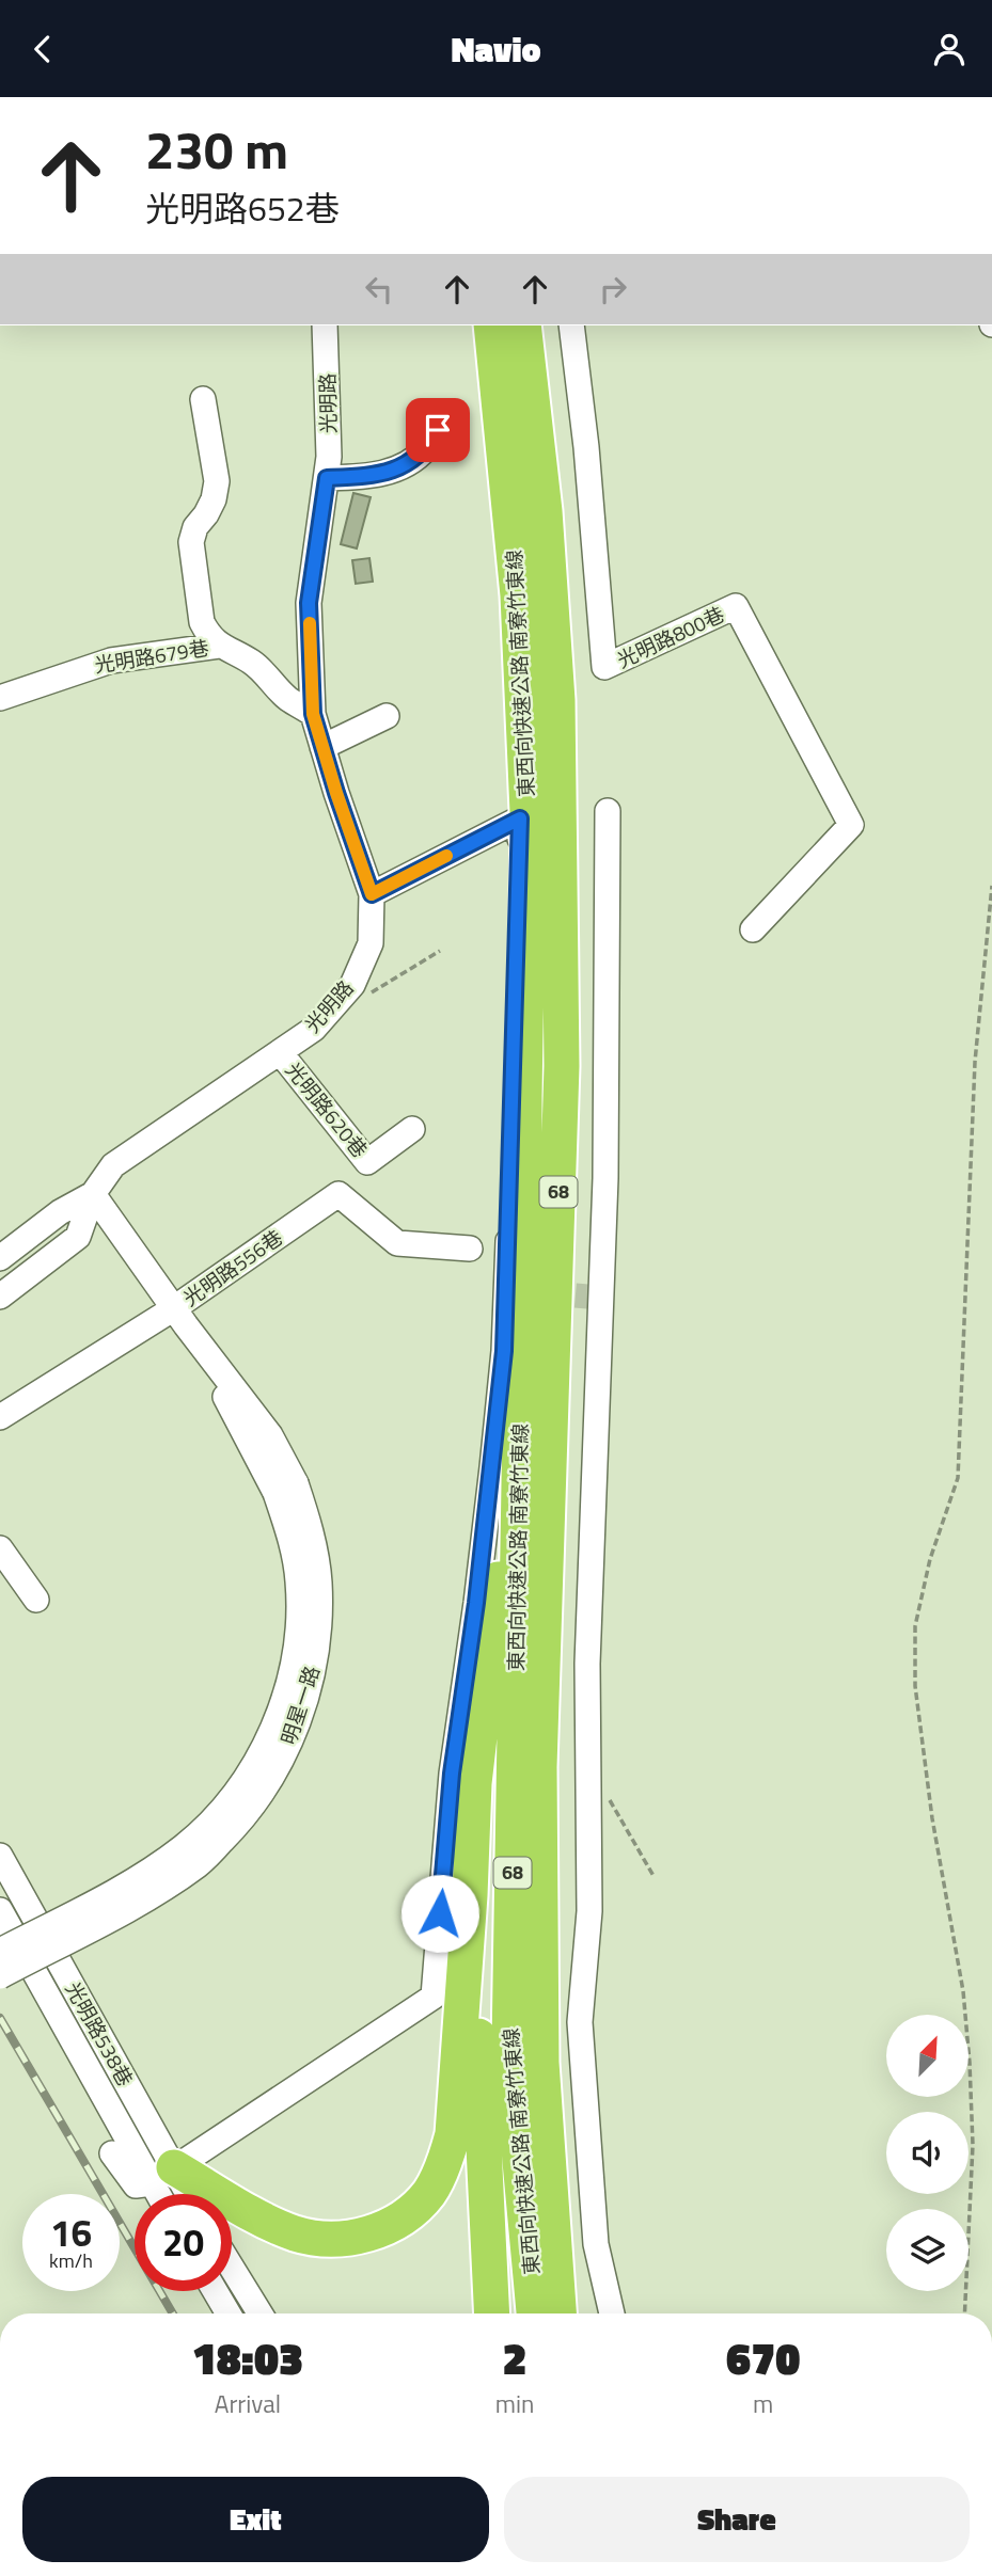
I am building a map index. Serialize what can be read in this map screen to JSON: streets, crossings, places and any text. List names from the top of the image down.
{
  "streets": {
    "highway": ["東西向快速公路 南寮竹東線", "68"],
    "street": [
      "光明路",
      "光明路800巷",
      "光明路679巷",
      "光明路620巷",
      "光明路556巷",
      "明星一路",
      "光明路538巷"
    ]
  },
  "crossings": [
    ["光明路", "光明路620巷"],
    ["光明路", "明星一路"],
    ["光明路556巷", "明星一路"]
  ],
  "north": "top right",
  "page": {
    "header": "Navio",
    "turn": ["230 m", "光明路652巷"],
    "speed": "16 km/h",
    "limit": "20",
    "eta": [
      "18:03",
      "Arrival",
      "2",
      "min",
      "670",
      "m"
    ],
    "buttons": ["Exit", "Share"]
  }
}
